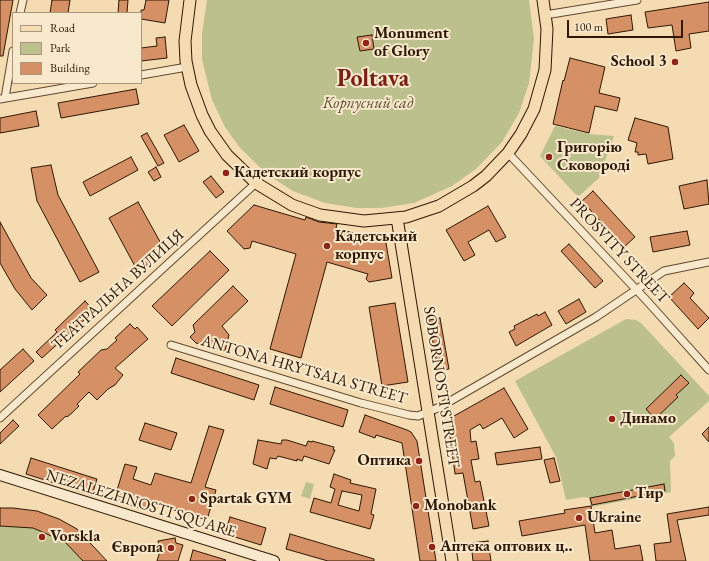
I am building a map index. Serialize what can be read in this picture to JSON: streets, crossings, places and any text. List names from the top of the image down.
{
  "streets": {
    "main road": ["SOBORNOSTI STREET"],
    "street": [
      "PROSVITY STREET",
      "ТЕАТРАЛЬНА ВУЛИЦЯ",
      "ANTONA HRYTSAIA STREET",
      "NEZALEZHNOSTI SQUARE"
    ]
  },
  "crossings": [
    ["PROSVITY STREET", "ANTONA HRYTSAIA STREET"],
    ["ANTONA HRYTSAIA STREET", "SOBORNOSTI STREET"]
  ],
  "districts": ["Poltava"],
  "parks": ["Корпусний сад"],
  "places": [
    "Monument of Glory",
    "School 3",
    "Григорію Сковороді",
    "Кадетский корпус",
    "Кадетський корпус",
    "Динамо",
    "Оптика",
    "Тир",
    "Spartak GYM",
    "Monobank",
    "Ukraine",
    "Vorskla",
    "Аптека оптових ц..",
    "Європа"
  ],
  "legend": ["Road", "Park", "Building"],
  "scale_bar": "100 m"
}
